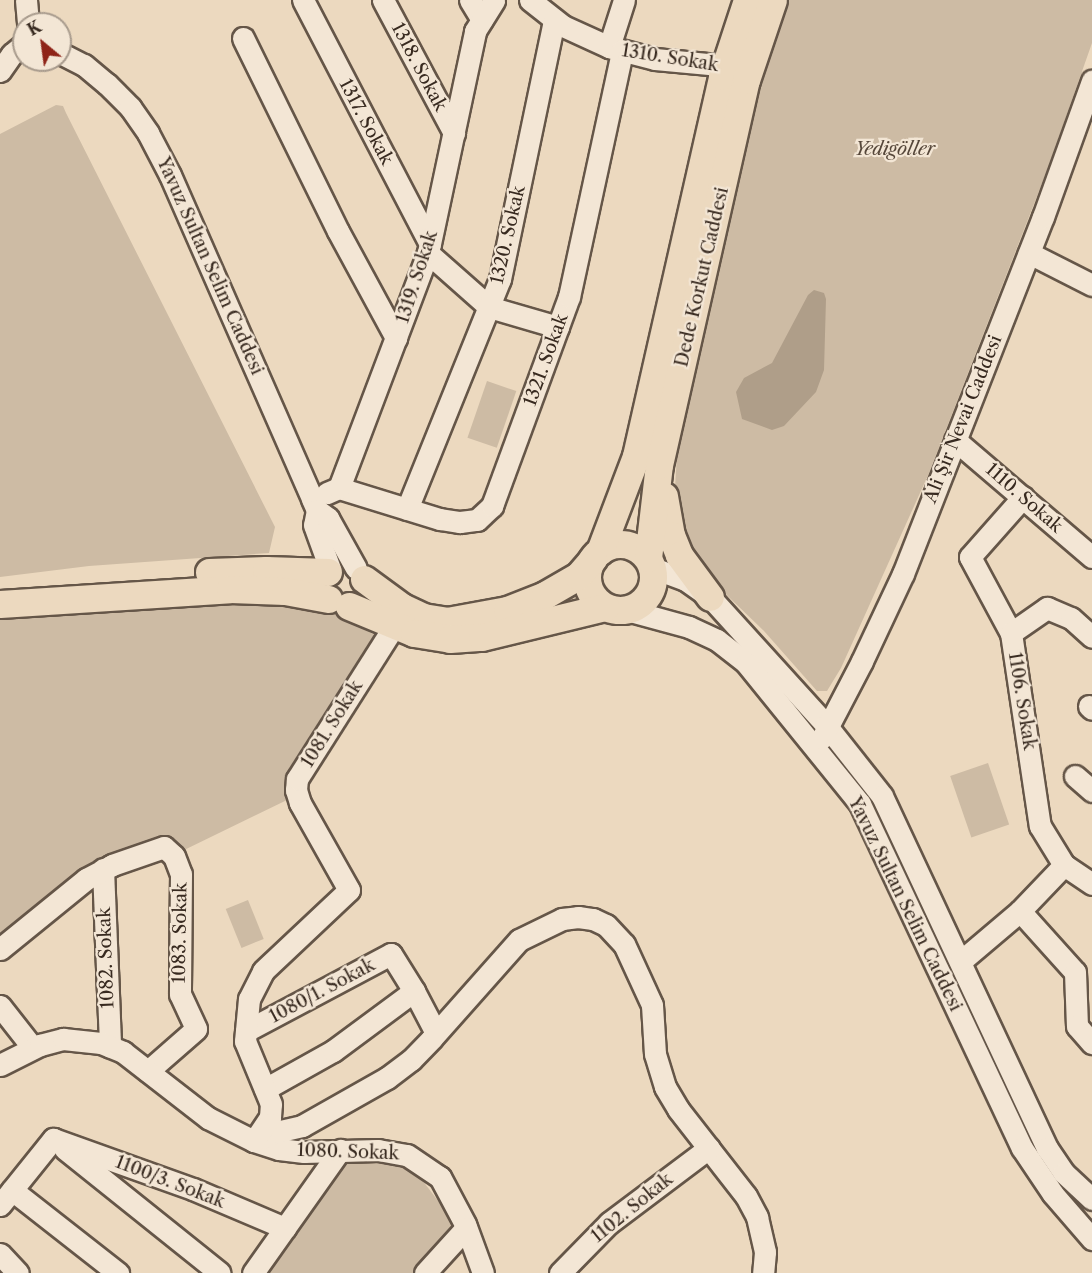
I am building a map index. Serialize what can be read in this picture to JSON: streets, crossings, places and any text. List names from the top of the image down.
{
  "streets": {
    "main road": ["Yavuz Sultan Selim Caddesi", "Dede Korkut Caddesi"],
    "street": [
      "1310. Sokak",
      "1318. Sokak",
      "1317. Sokak",
      "1320. Sokak",
      "1319. Sokak",
      "1321. Sokak",
      "Ali Şir Nevai Caddesi",
      "1110. Sokak",
      "1106. Sokak",
      "1081. Sokak",
      "1083. Sokak",
      "1082. Sokak",
      "1080/1. Sokak",
      "1080. Sokak",
      "1100/3. Sokak",
      "1102. Sokak"
    ]
  },
  "crossings": [
    ["1310. Sokak", "1320. Sokak"],
    ["1310. Sokak", "Dede Korkut Caddesi"],
    ["1310. Sokak", "1321. Sokak"],
    ["1318. Sokak", "1319. Sokak"],
    ["1317. Sokak", "1319. Sokak"],
    ["1320. Sokak", "1321. Sokak"],
    ["Yavuz Sultan Selim Caddesi", "Dede Korkut Caddesi"],
    ["Yavuz Sultan Selim Caddesi", "Ali Şir Nevai Caddesi"],
    ["Yavuz Sultan Selim Caddesi", "1081. Sokak"],
    ["1319. Sokak", "1321. Sokak"],
    ["Ali Şir Nevai Caddesi", "1110. Sokak"],
    ["1110. Sokak", "1106. Sokak"],
    ["1081. Sokak", "1080/1. Sokak"],
    ["1083. Sokak", "1082. Sokak"],
    ["1083. Sokak", "1080. Sokak"],
    ["1082. Sokak", "1080. Sokak"]
  ],
  "parks": ["Yedigöller"],
  "north": "top left"
}
